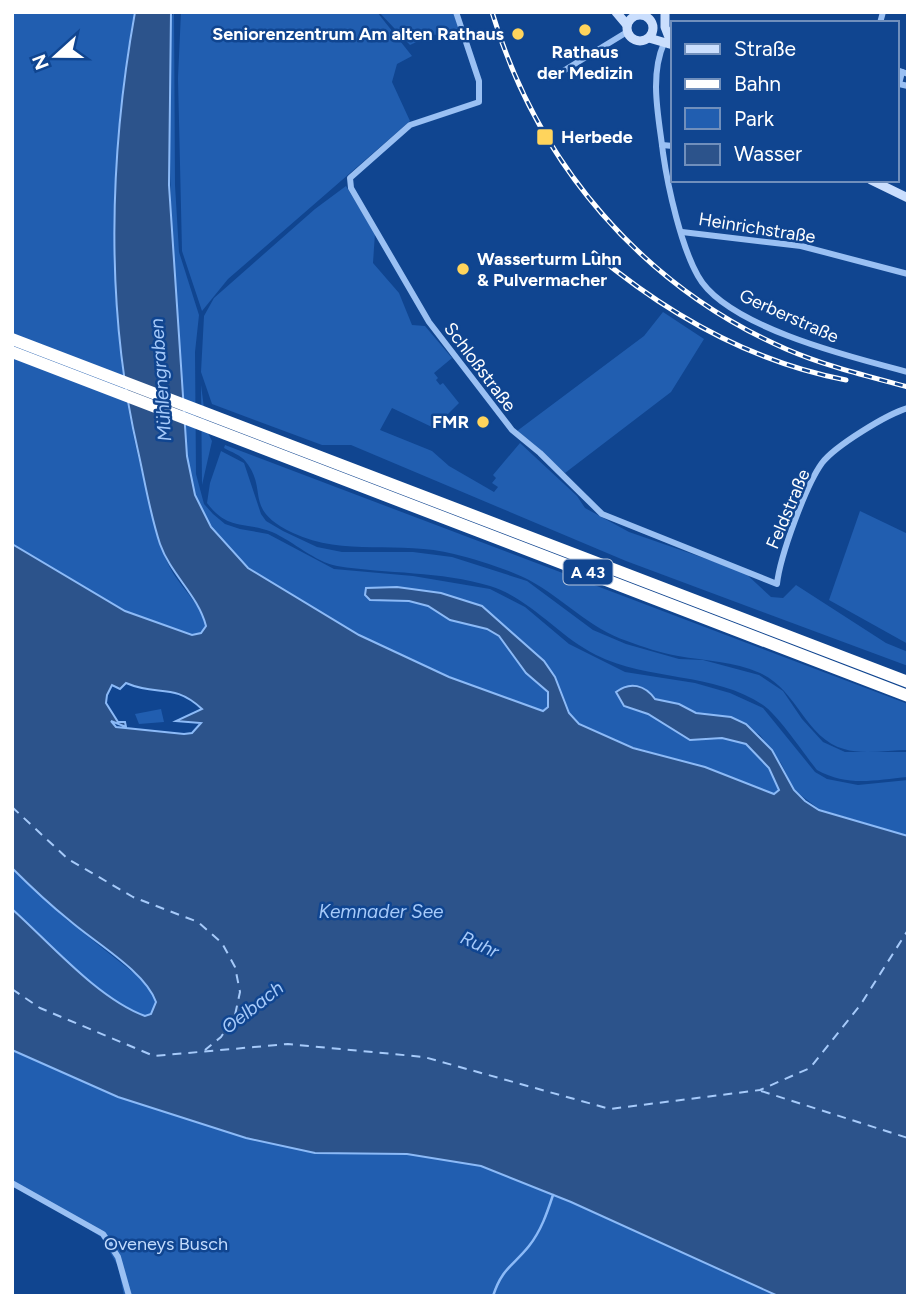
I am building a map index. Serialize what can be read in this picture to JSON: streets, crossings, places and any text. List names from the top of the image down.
{
  "streets": {
    "highway": ["A 43"],
    "street": [
      "Heinrichstraße",
      "Gerberstraße",
      "Schloßstraße",
      "Feldstraße"
    ]
  },
  "crossings": [
    ["Heinrichstraße", "Gerberstraße"],
    ["Schloßstraße", "Feldstraße"]
  ],
  "water": [
    "Mühlengraben",
    "Kemnader See",
    "Ruhr",
    "Oelbach"
  ],
  "parks": ["Oveneys Busch"],
  "places": {
    "other": [
      "Rathaus der Medizin",
      "Seniorenzentrum Am alten Rathaus",
      "Wasserturm Luhn & Pulvermacher",
      "FMR"
    ],
    "transit": ["Herbede"]
  },
  "legend": [
    "Straße",
    "Bahn",
    "Park",
    "Wasser"
  ],
  "north": "left"
}
